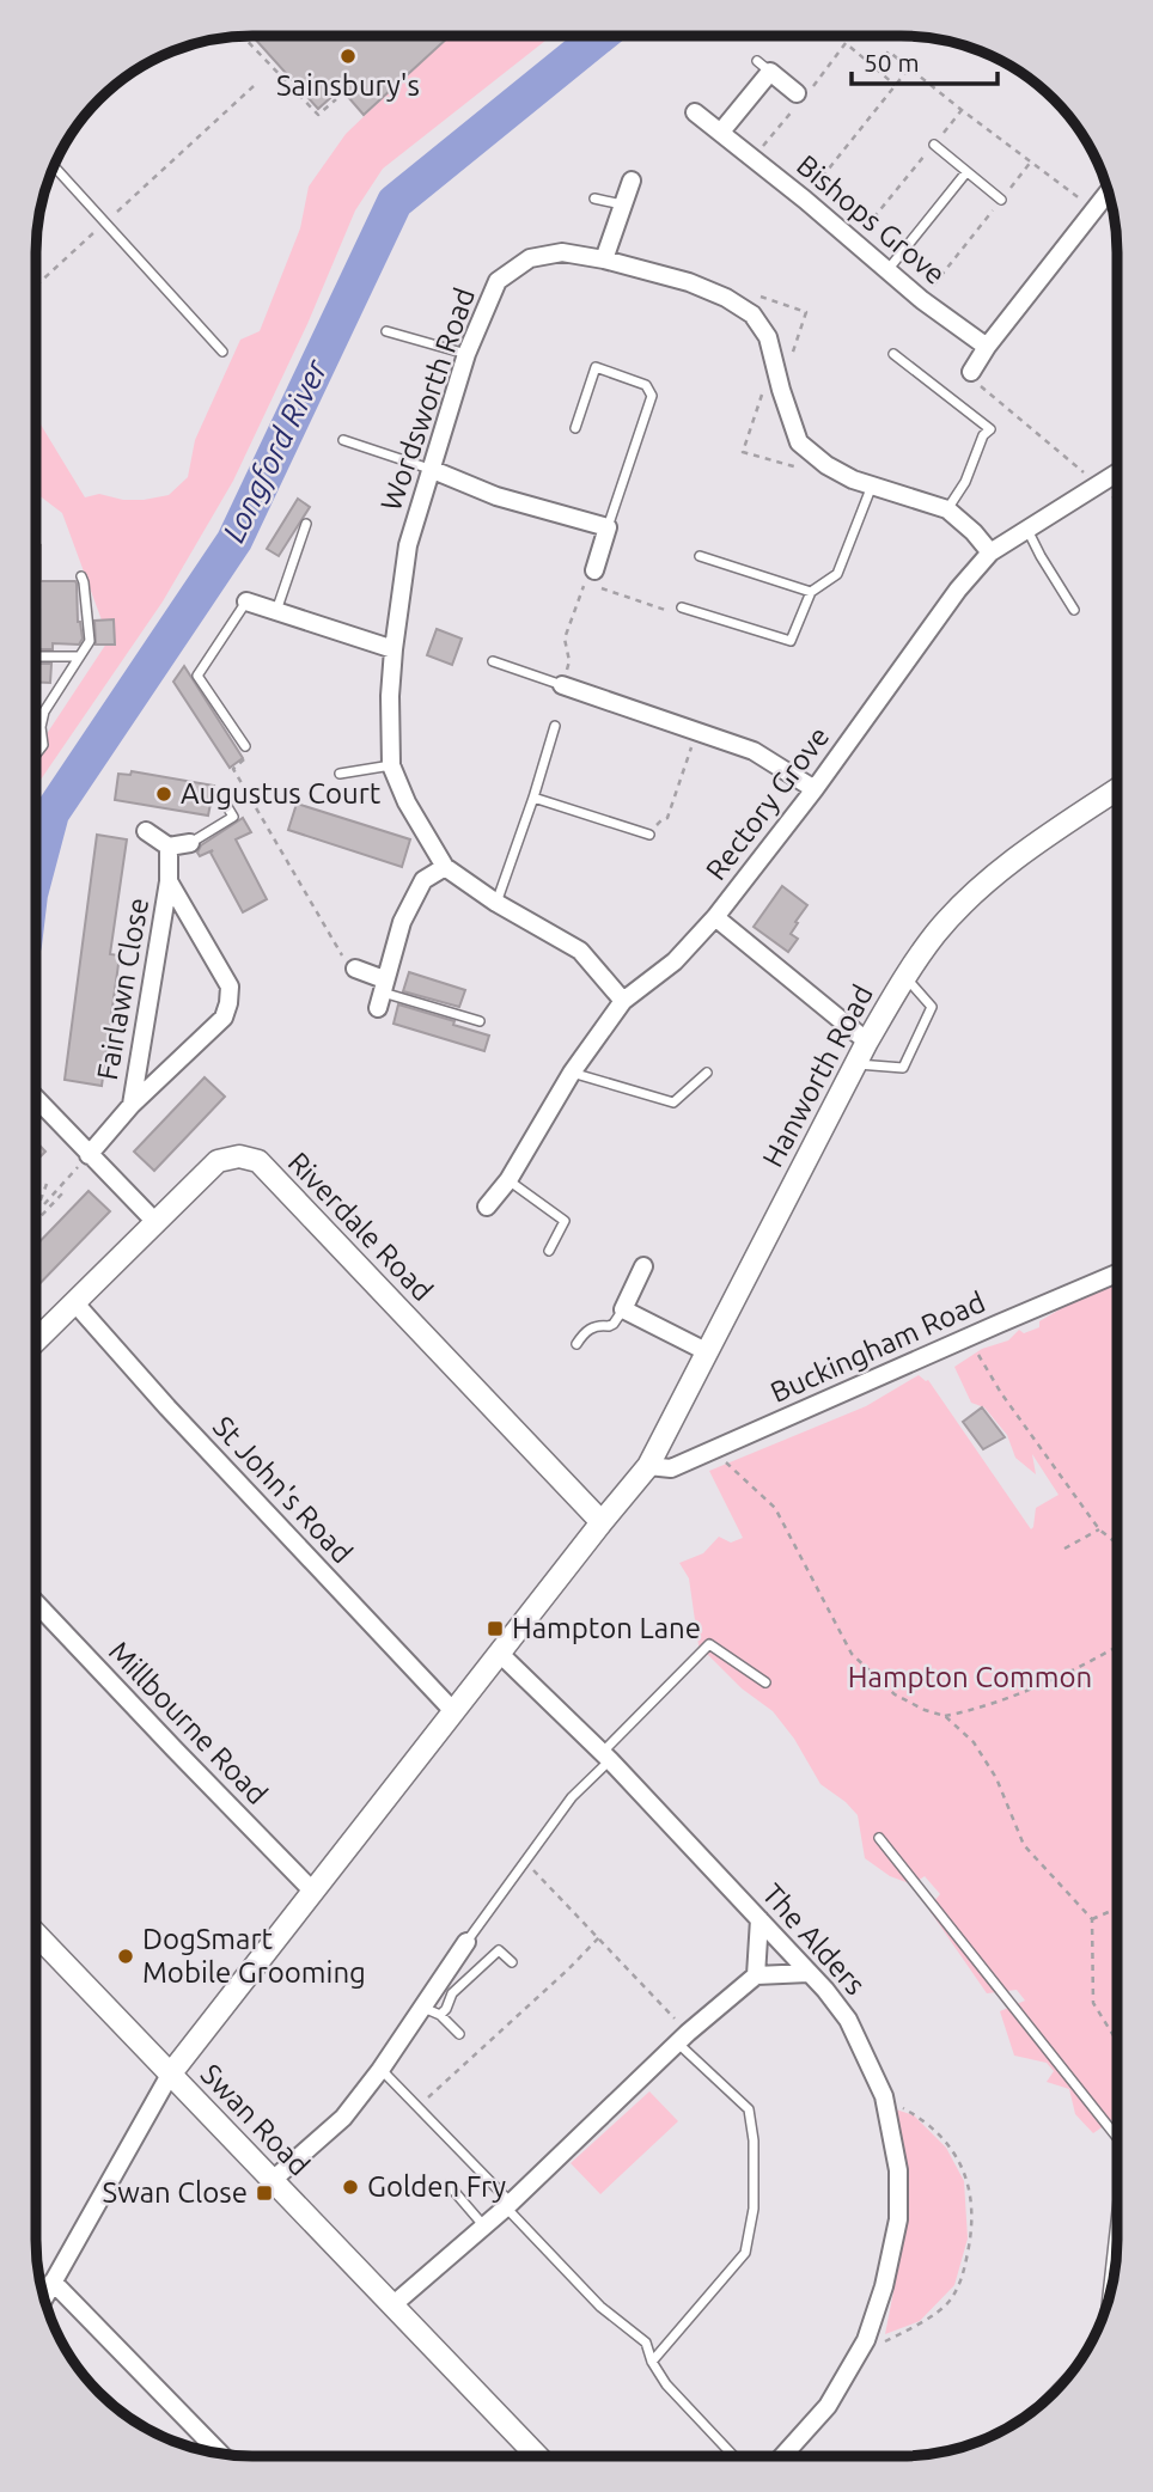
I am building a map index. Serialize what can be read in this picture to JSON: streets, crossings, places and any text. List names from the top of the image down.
{
  "streets": {
    "street": [
      "Bishops Grove",
      "Wordsworth Road",
      "Rectory Grove",
      "Fairlawn Close",
      "Hanworth Road",
      "Riverdale Road",
      "Buckingham Road",
      "St John's Road",
      "Millbourne Road",
      "The Alders",
      "Swan Road"
    ]
  },
  "crossings": [
    ["Wordsworth Road", "Rectory Grove"],
    ["Hanworth Road", "Buckingham Road"],
    ["Riverdale Road", "St John's Road"]
  ],
  "water": ["Longford River"],
  "parks": ["Hampton Common"],
  "places": {
    "other": [
      "Sainsbury's",
      "Augustus Court",
      "DogSmart Mobile Grooming",
      "Golden Fry"
    ],
    "transit": ["Hampton Lane", "Swan Close"]
  },
  "scale_bar": "50 m"
}
